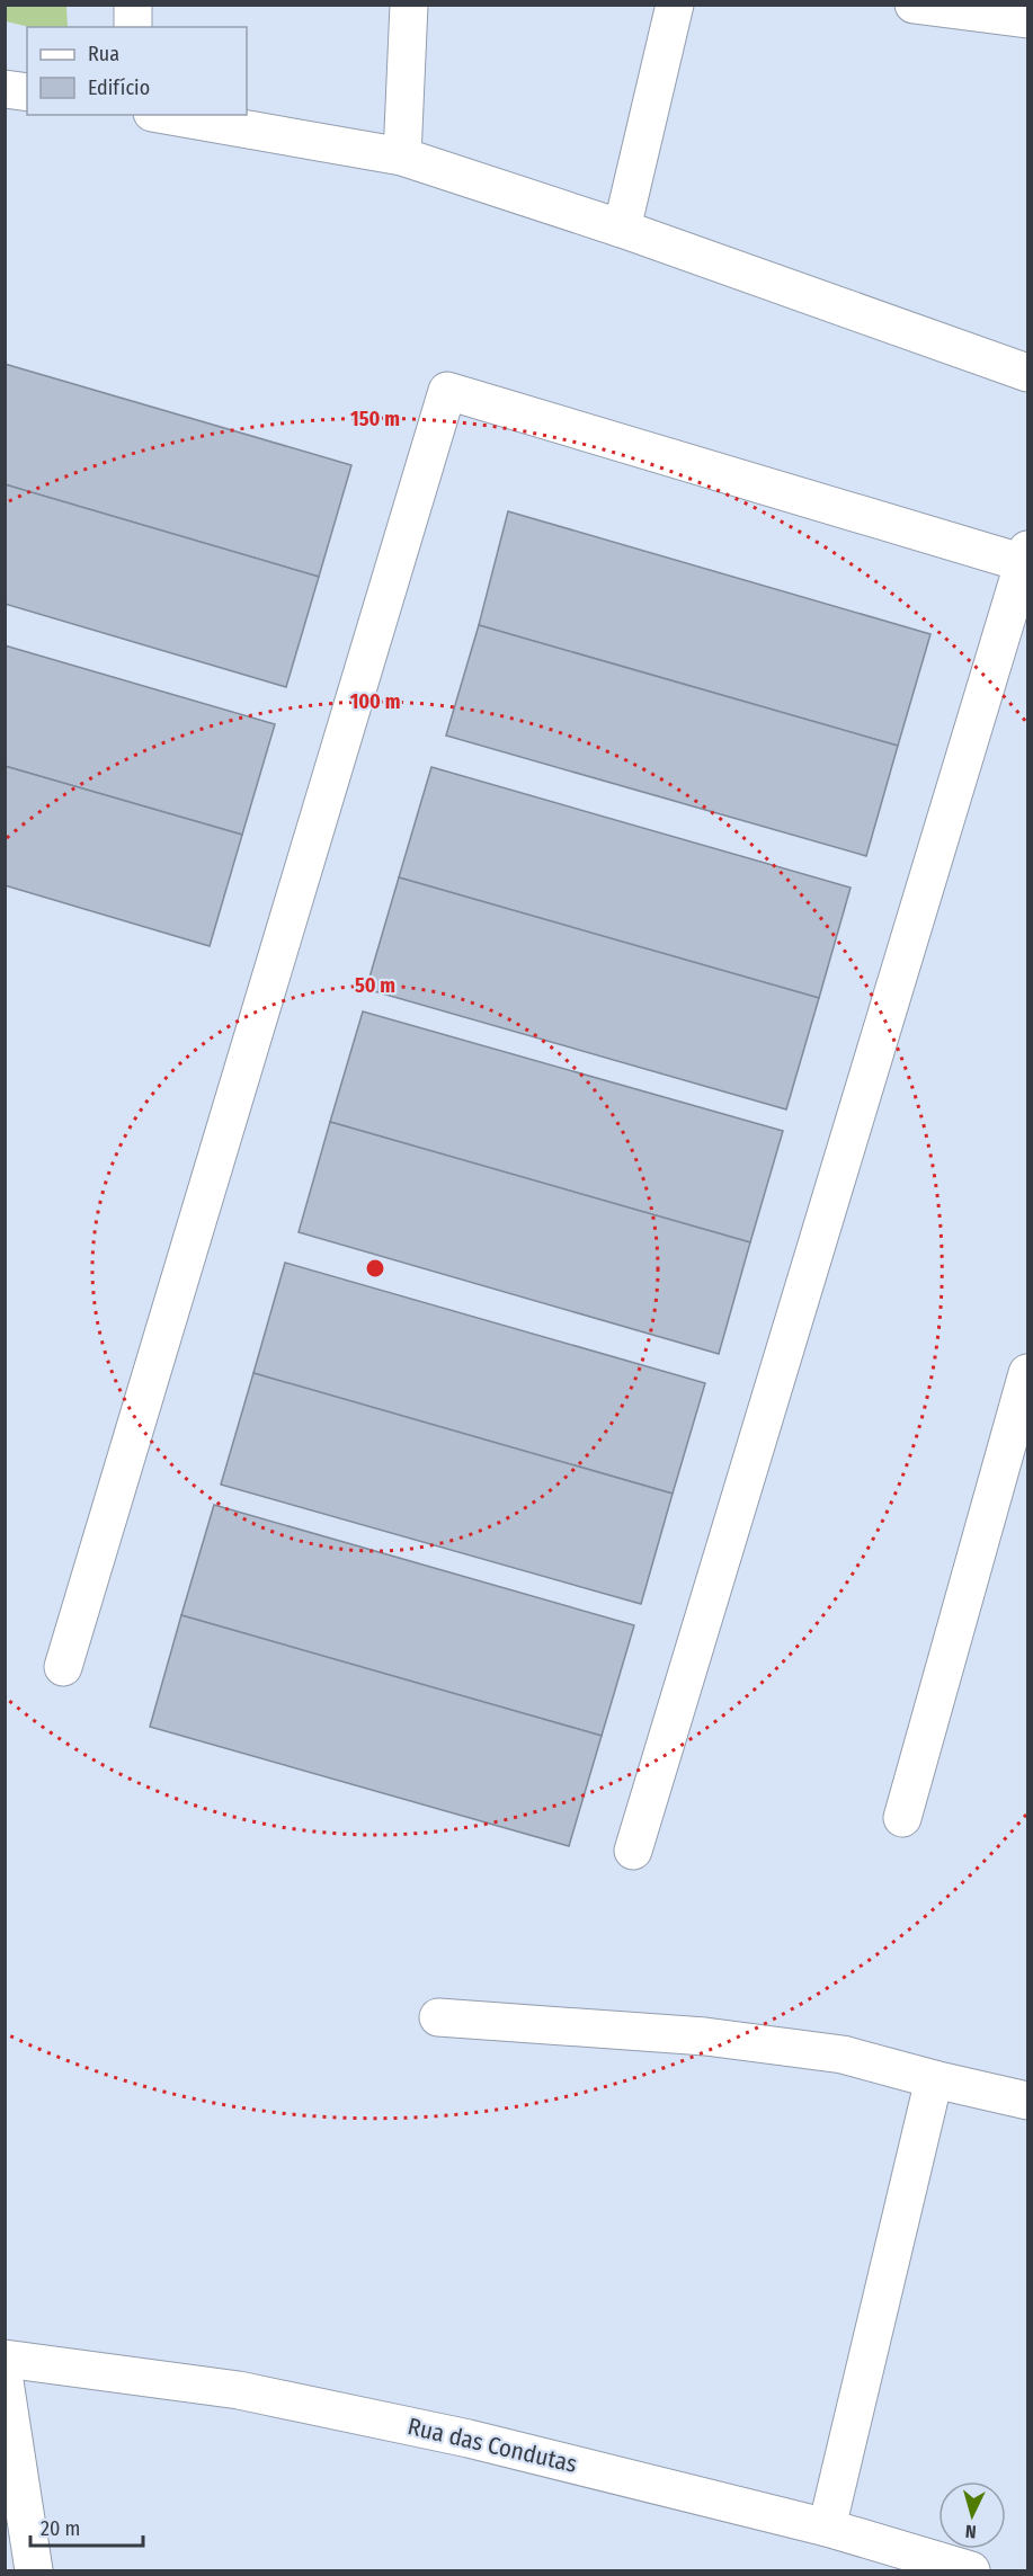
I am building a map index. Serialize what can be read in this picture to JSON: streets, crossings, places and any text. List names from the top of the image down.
{
  "streets": {
    "street": ["Rua das Condutas"]
  },
  "legend": ["Rua", "Edifício"],
  "scale_bar": "20 m",
  "north": "bottom",
  "rings": ["150 m", "100 m", "50 m"]
}
